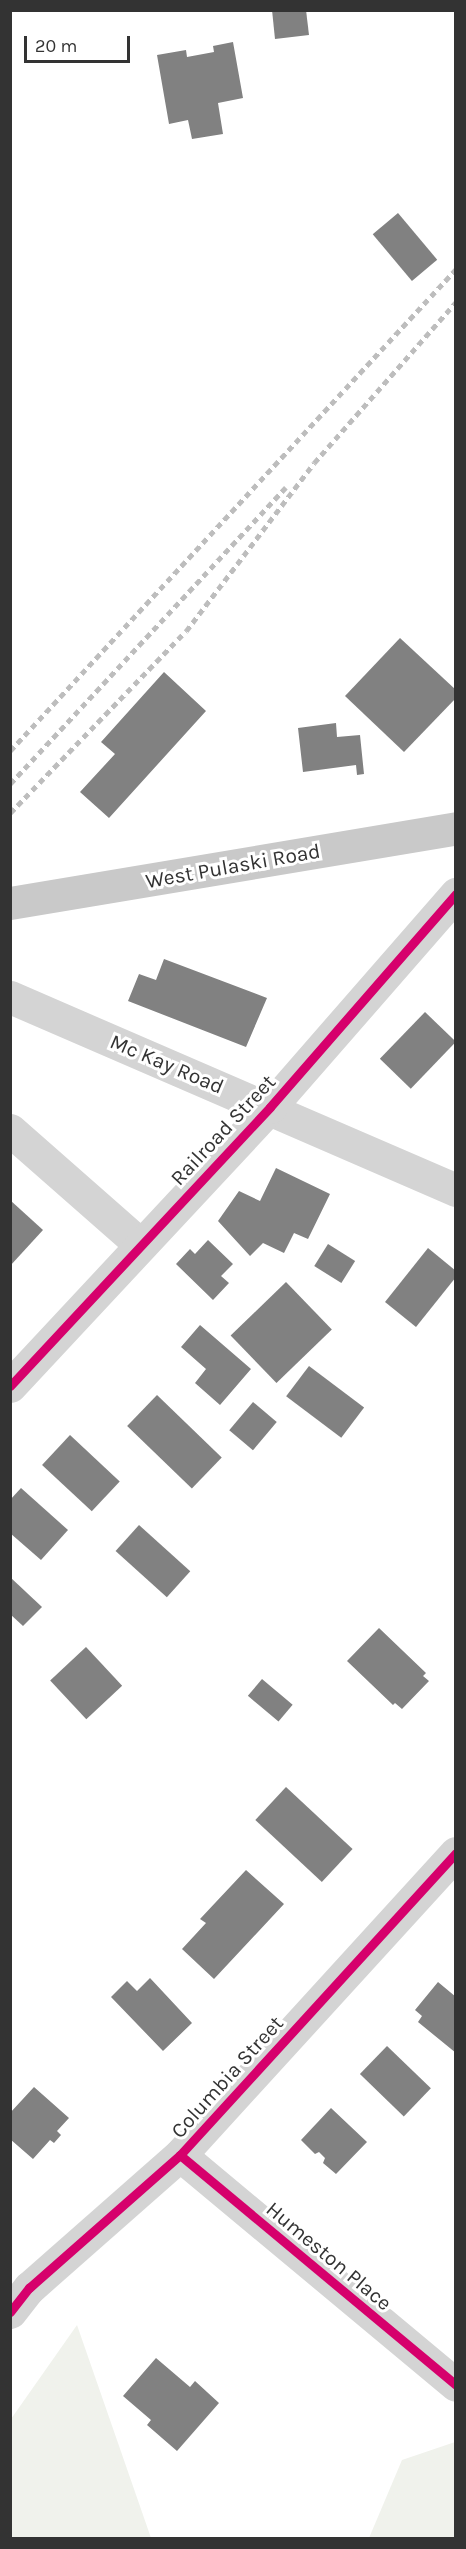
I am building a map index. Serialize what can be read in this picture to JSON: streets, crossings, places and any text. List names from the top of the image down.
{
  "streets": {
    "main road": ["West Pulaski Road"],
    "street": [
      "Mc Kay Road",
      "Railroad Street",
      "Columbia Street",
      "Humeston Place"
    ]
  },
  "crossings": [
    ["Mc Kay Road", "Railroad Street"],
    ["Columbia Street", "Humeston Place"]
  ],
  "scale_bar": "20 m"
}
